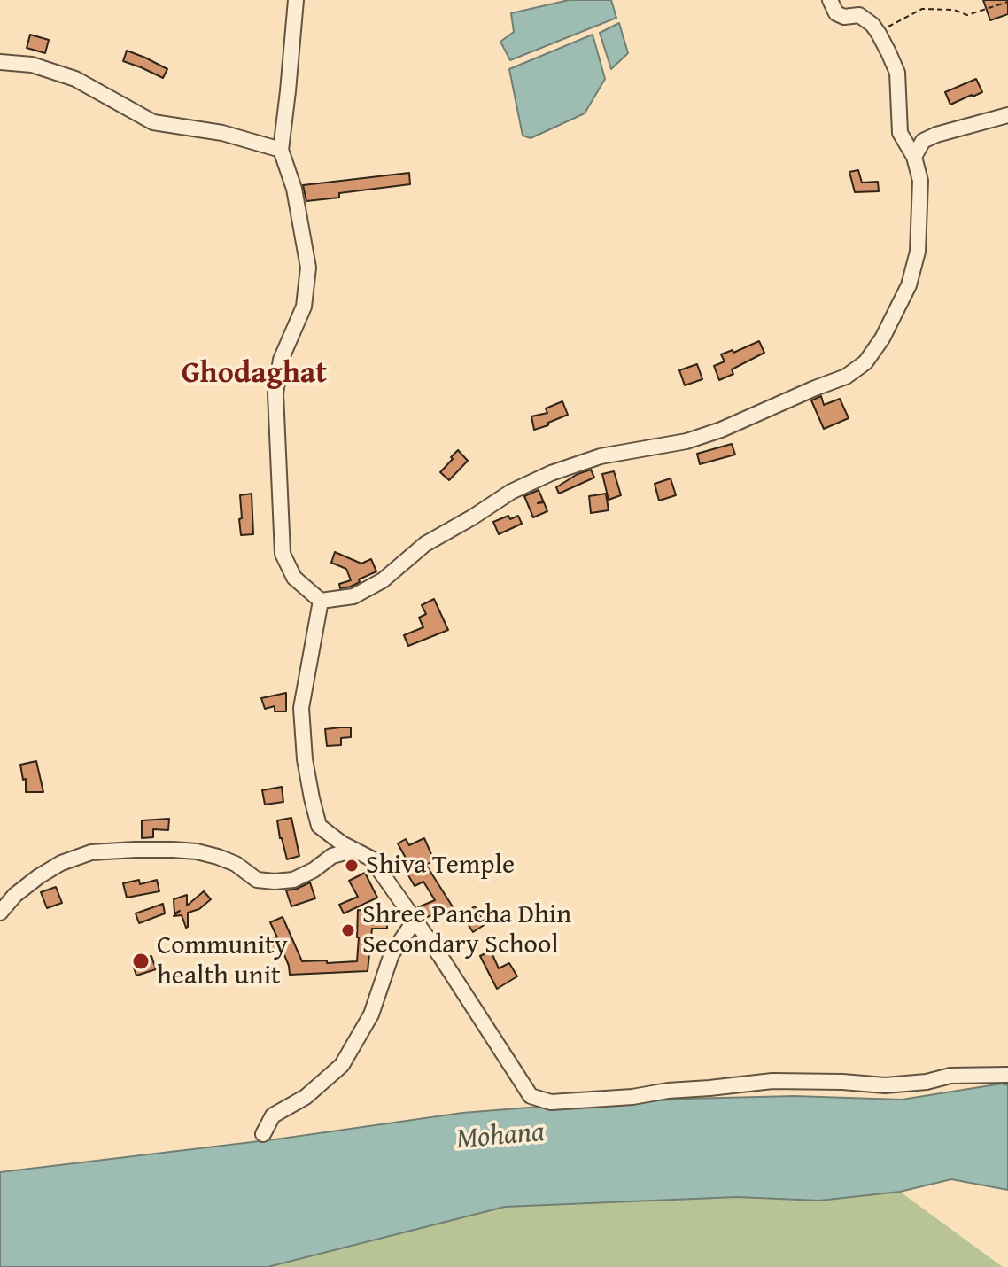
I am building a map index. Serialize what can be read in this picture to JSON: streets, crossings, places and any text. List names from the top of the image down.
{
  "districts": ["Ghodaghat"],
  "water": ["Mohana"],
  "places": ["Shiva Temple", "Shree Pancha Dhin Secondary School", "Community health unit"]
}
